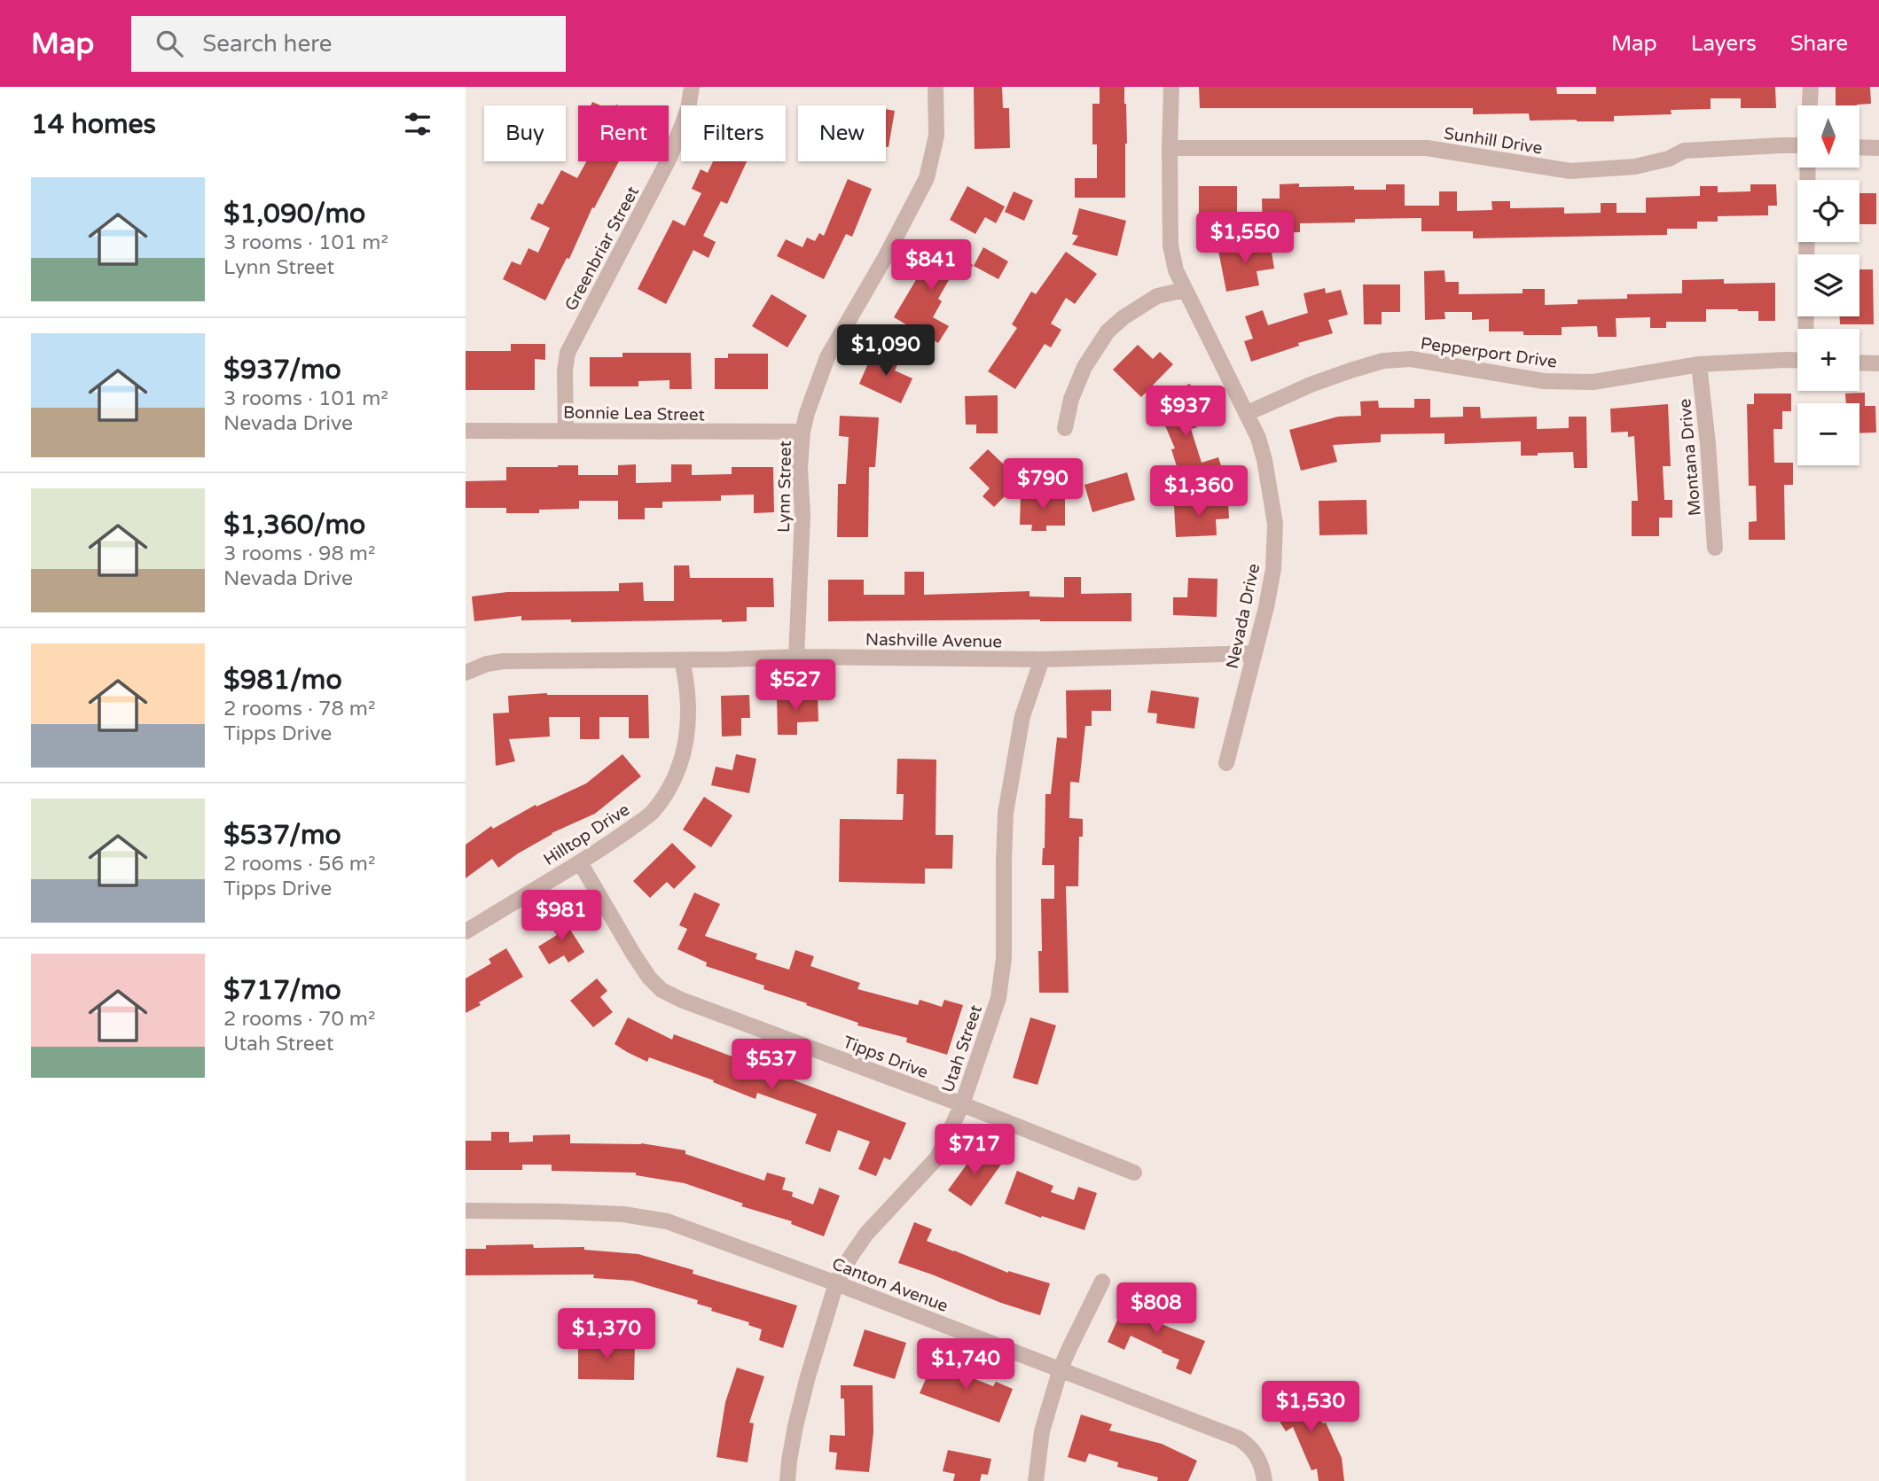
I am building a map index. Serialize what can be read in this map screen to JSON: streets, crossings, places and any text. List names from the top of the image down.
{
  "streets": {
    "street": [
      "Sunhill Drive",
      "Greenbriar Street",
      "Pepperport Drive",
      "Bonnie Lea Street",
      "Montana Drive",
      "Lynn Street",
      "Nevada Drive",
      "Nashville Avenue",
      "Hilltop Drive",
      "Utah Street",
      "Tipps Drive",
      "Canton Avenue"
    ]
  },
  "crossings": [
    ["Sunhill Drive", "Nevada Drive"],
    ["Greenbriar Street", "Bonnie Lea Street"],
    ["Pepperport Drive", "Montana Drive"],
    ["Pepperport Drive", "Nevada Drive"],
    ["Bonnie Lea Street", "Lynn Street"],
    ["Lynn Street", "Nashville Avenue"],
    ["Nevada Drive", "Nashville Avenue"],
    ["Nashville Avenue", "Hilltop Drive"],
    ["Nashville Avenue", "Utah Street"],
    ["Hilltop Drive", "Tipps Drive"],
    ["Utah Street", "Tipps Drive"],
    ["Utah Street", "Canton Avenue"]
  ],
  "north": "bottom",
  "page": {
    "header": "Map",
    "search": "Search here",
    "nav": ["Map", "Layers", "Share"],
    "heading": "14 homes",
    "map_buttons": ["+", "−"],
    "chip": [
      "Buy",
      "Rent",
      "Filters",
      "New"
    ],
    "list": [
      {
        "name": "$1,090/mo",
        "note": "3 rooms · 101 m² · Lynn Street"
      },
      {
        "name": "$937/mo",
        "note": "3 rooms · 101 m² · Nevada Drive"
      },
      {
        "name": "$1,360/mo",
        "note": "3 rooms · 98 m² · Nevada Drive"
      },
      {
        "name": "$981/mo",
        "note": "2 rooms · 78 m² · Tipps Drive"
      },
      {
        "name": "$537/mo",
        "note": "2 rooms · 56 m² · Tipps Drive"
      },
      {
        "name": "$717/mo",
        "note": "2 rooms · 70 m² · Utah Street"
      }
    ],
    "price": [
      "$1,550",
      "$841",
      "$1,090",
      "$937",
      "$790",
      "$1,360",
      "$527",
      "$981",
      "$537",
      "$717",
      "$808",
      "$1,370",
      "$1,740",
      "$1,530"
    ]
  }
}
